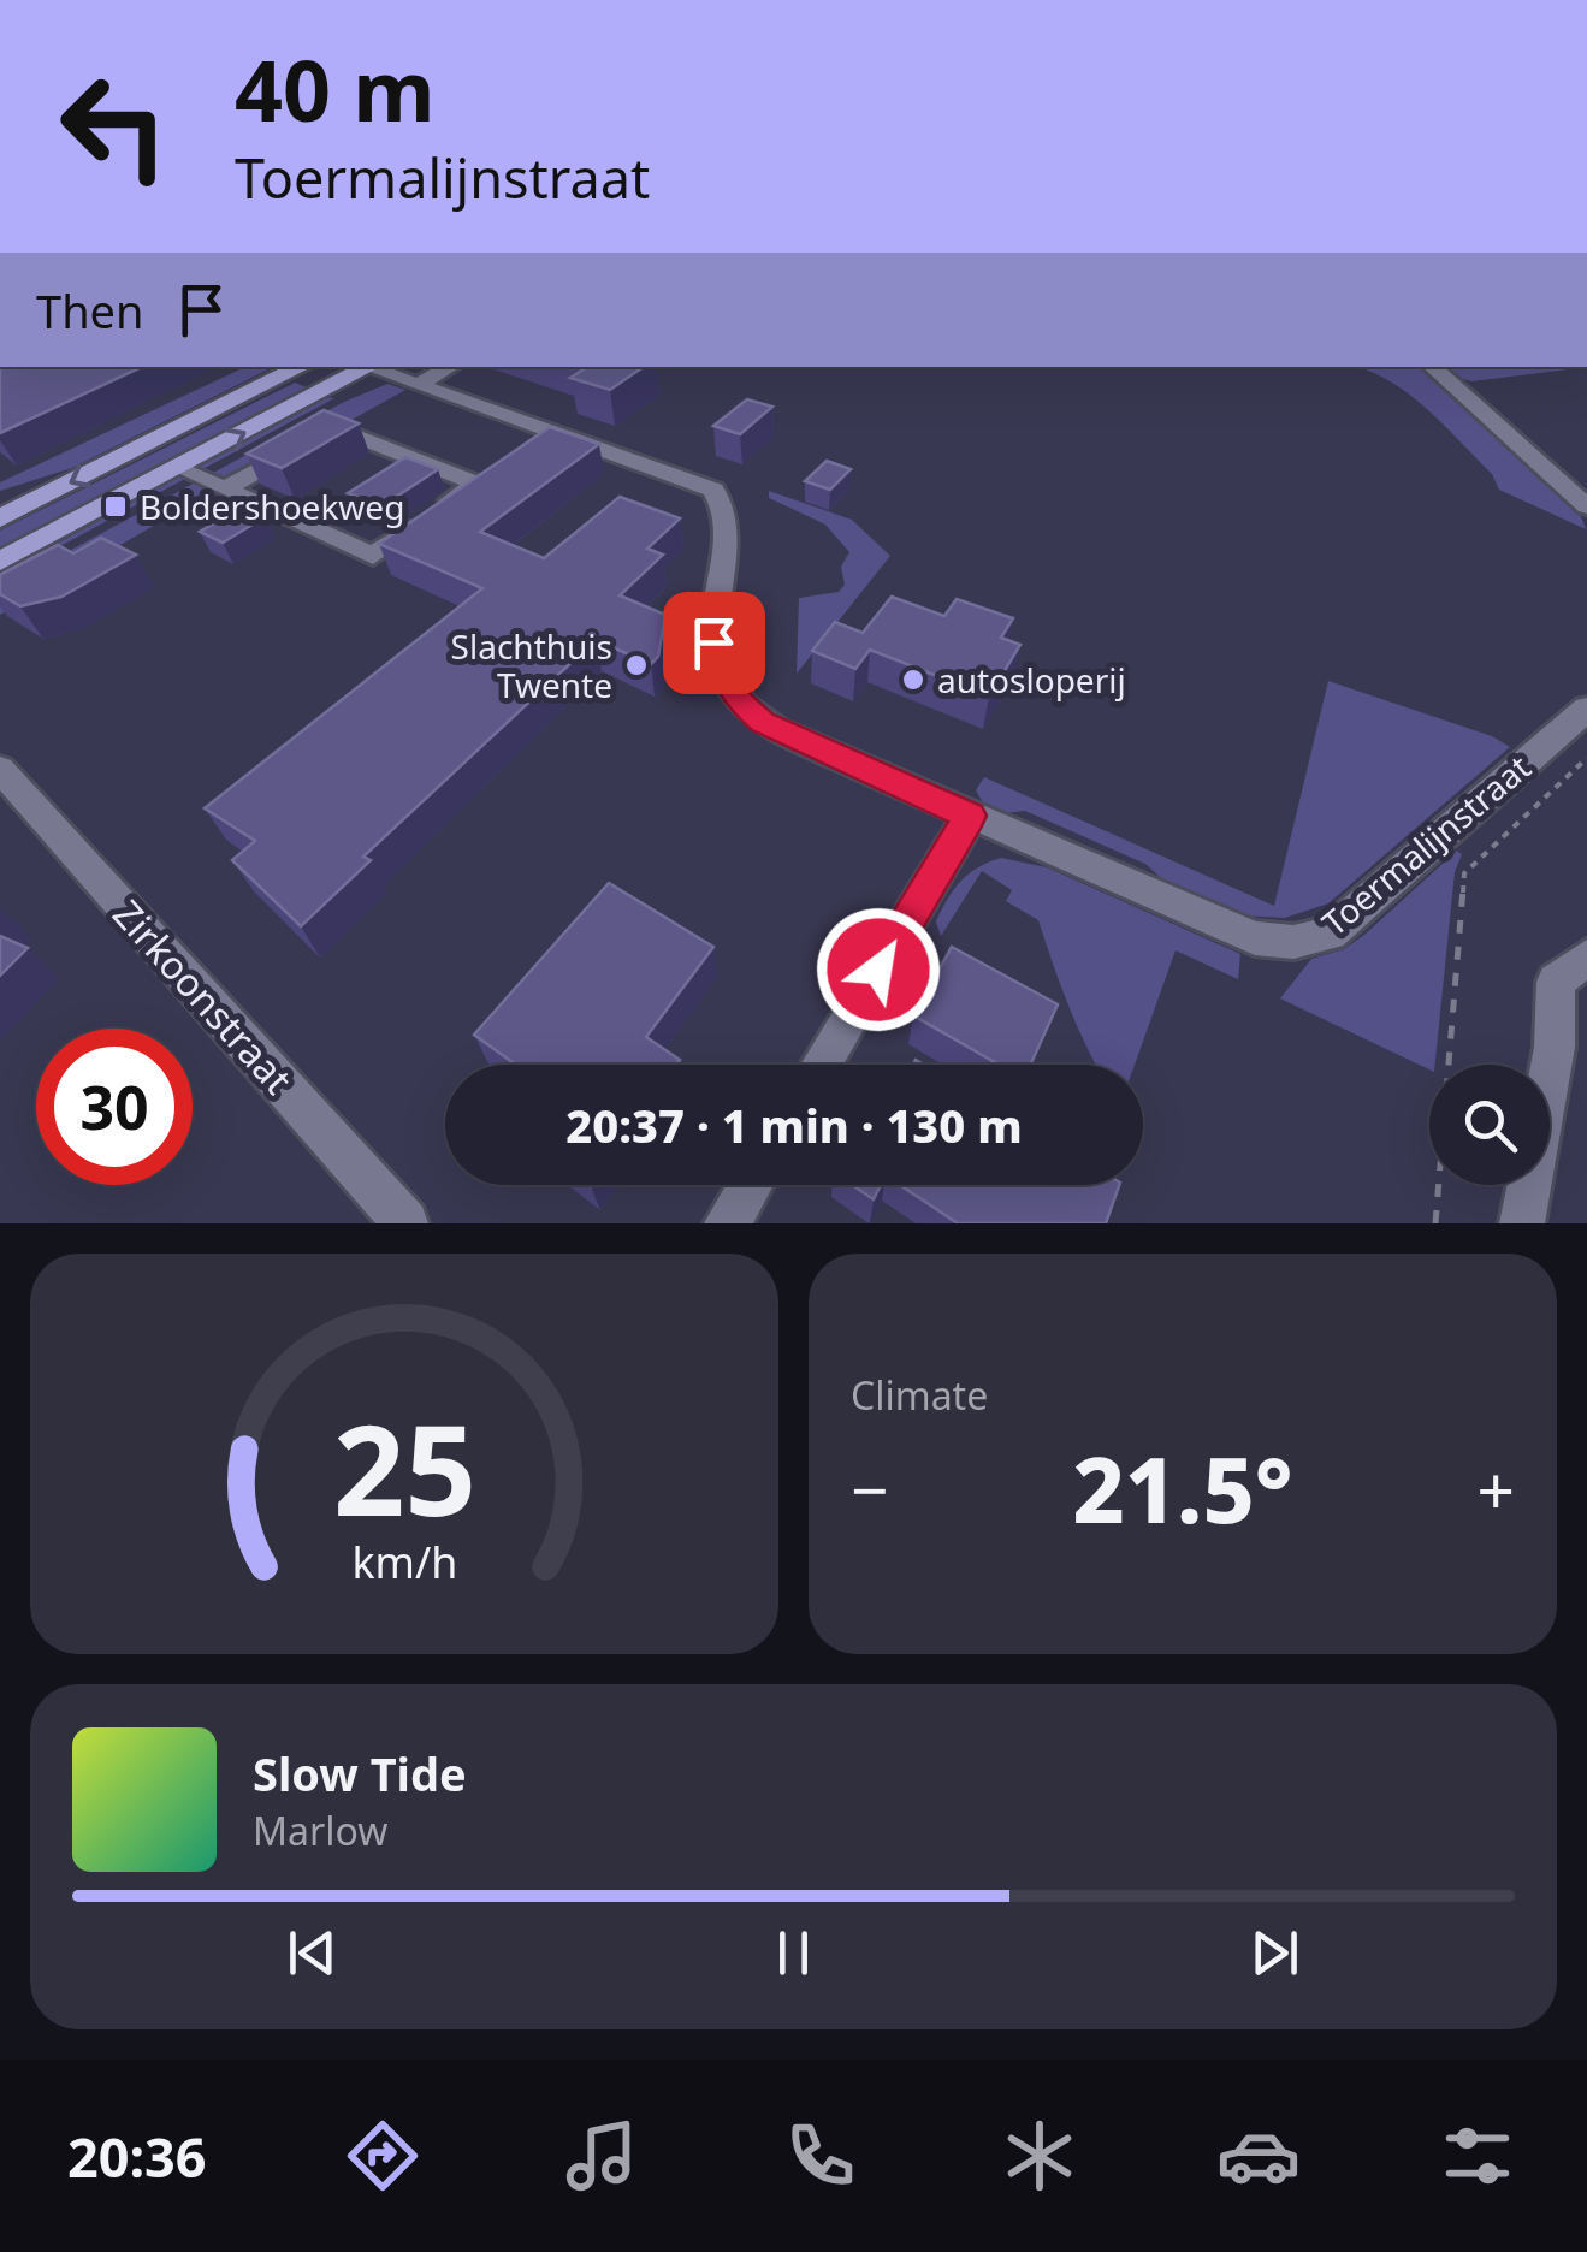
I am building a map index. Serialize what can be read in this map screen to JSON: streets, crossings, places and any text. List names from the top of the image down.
{
  "streets": {
    "street": ["Toermalijnstraat", "Zirkoonstraat"]
  },
  "places": {
    "transit": ["Boldershoekweg"],
    "other": ["Slachthuis Twente", "autosloperij"]
  },
  "page": {
    "turn": ["40 m", "Toermalijnstraat"],
    "then": "Then",
    "limit": "30",
    "trip": "20:37 · 1 min · 130 m",
    "tile": "Climate",
    "heat": ["−", "21.5°", "+"],
    "song": ["Slow Tide", "Marlow"],
    "tabs": "20:36",
    "gauge": ["25", "km/h"]
  }
}
